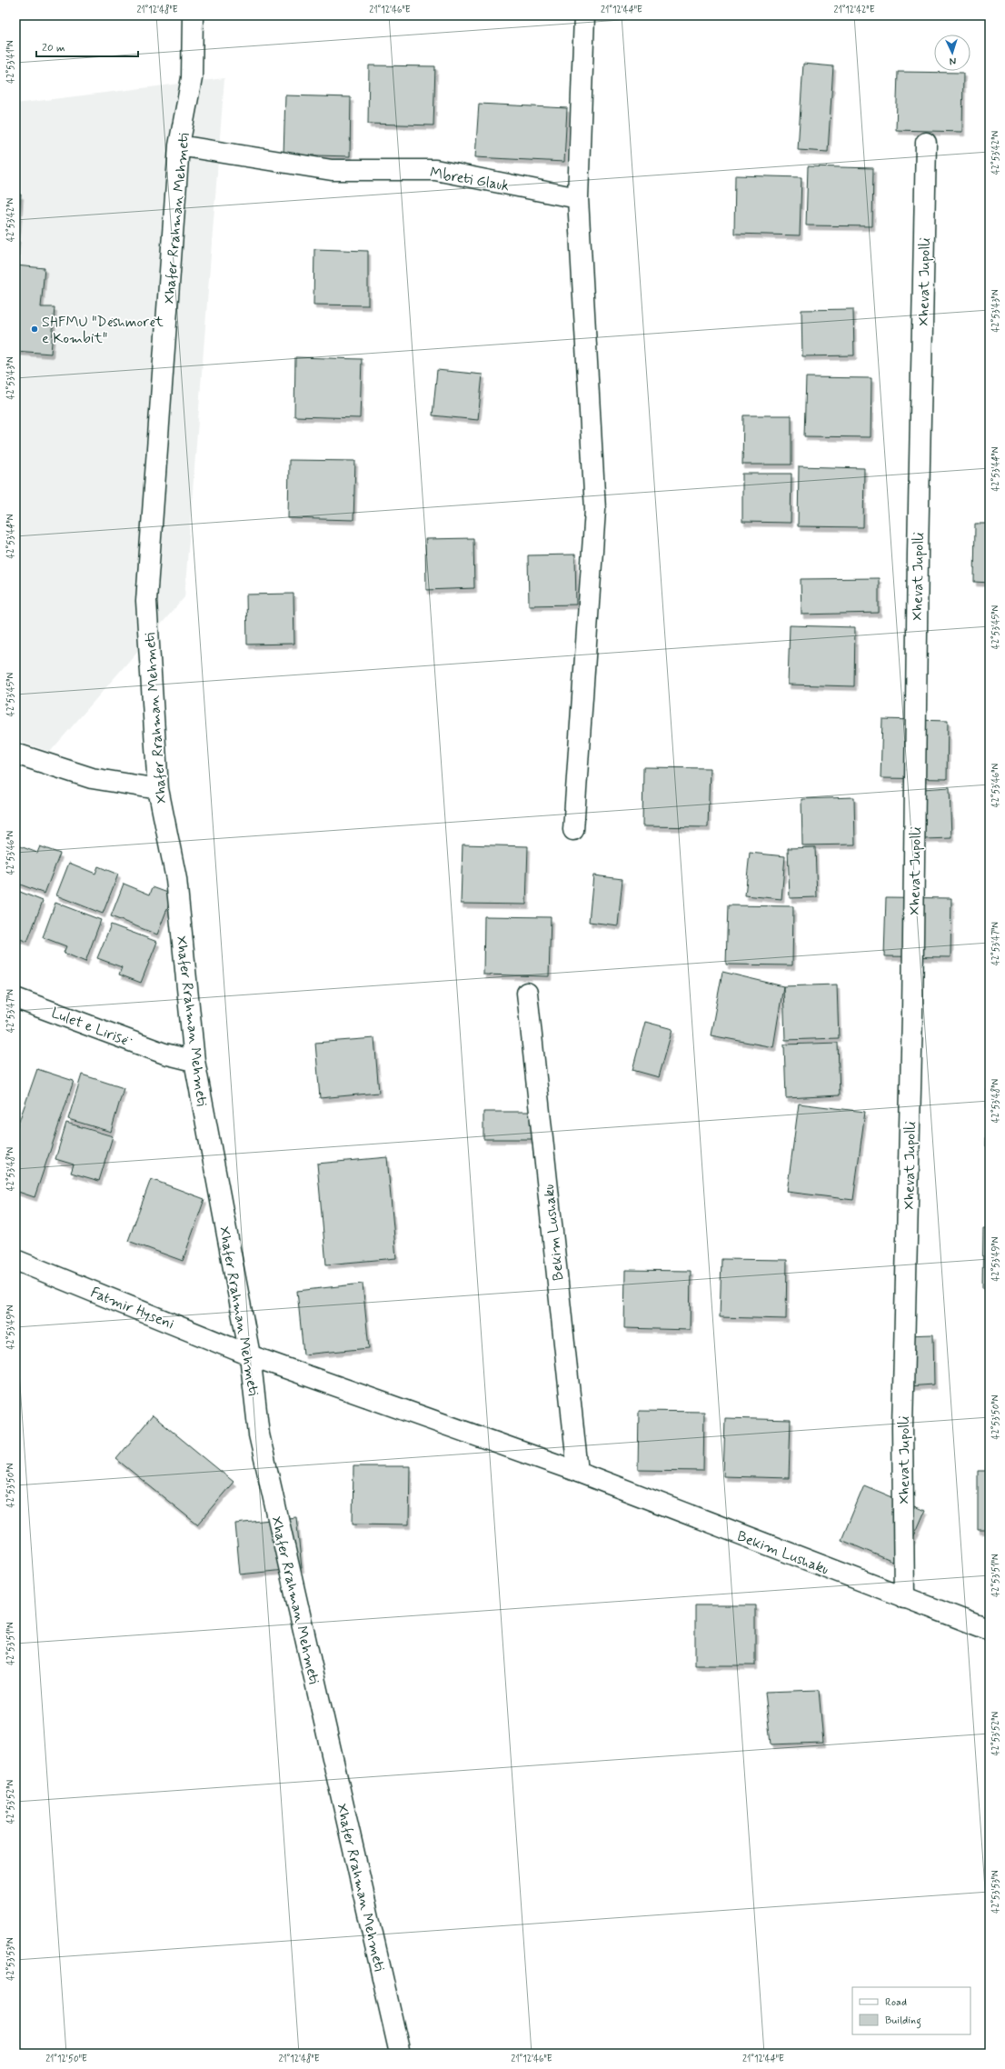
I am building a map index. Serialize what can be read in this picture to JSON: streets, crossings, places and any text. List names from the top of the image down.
{
  "streets": {
    "street": [
      "Mbreti Glauk",
      "Xhafer Rrahman Mehmeti",
      "Xhevat Jupolli",
      "Lulet e Lirisë",
      "Bekim Lushaku",
      "Fatmir Hyseni"
    ]
  },
  "crossings": [
    ["Mbreti Glauk", "Xhafer Rrahman Mehmeti"],
    ["Xhafer Rrahman Mehmeti", "Lulet e Lirisë"],
    ["Xhafer Rrahman Mehmeti", "Bekim Lushaku"],
    ["Xhafer Rrahman Mehmeti", "Fatmir Hyseni"],
    ["Xhevat Jupolli", "Bekim Lushaku"],
    ["Bekim Lushaku", "Fatmir Hyseni"]
  ],
  "places": ["SHFMU \"Dëshmorët e Kombit\""],
  "legend": ["Road", "Building"],
  "scale_bar": "20 m",
  "north": "bottom",
  "coordinates": [
    "21°12'48\"E",
    "21°12'46\"E",
    "21°12'44\"E",
    "21°12'42\"E",
    "42°53'41\"N",
    "42°53'42\"N",
    "42°53'43\"N",
    "42°53'44\"N",
    "42°53'45\"N",
    "42°53'46\"N",
    "42°53'47\"N",
    "42°53'48\"N",
    "42°53'49\"N",
    "42°53'50\"N",
    "42°53'51\"N",
    "42°53'52\"N",
    "42°53'53\"N",
    "21°12'50\"E"
  ]
}
